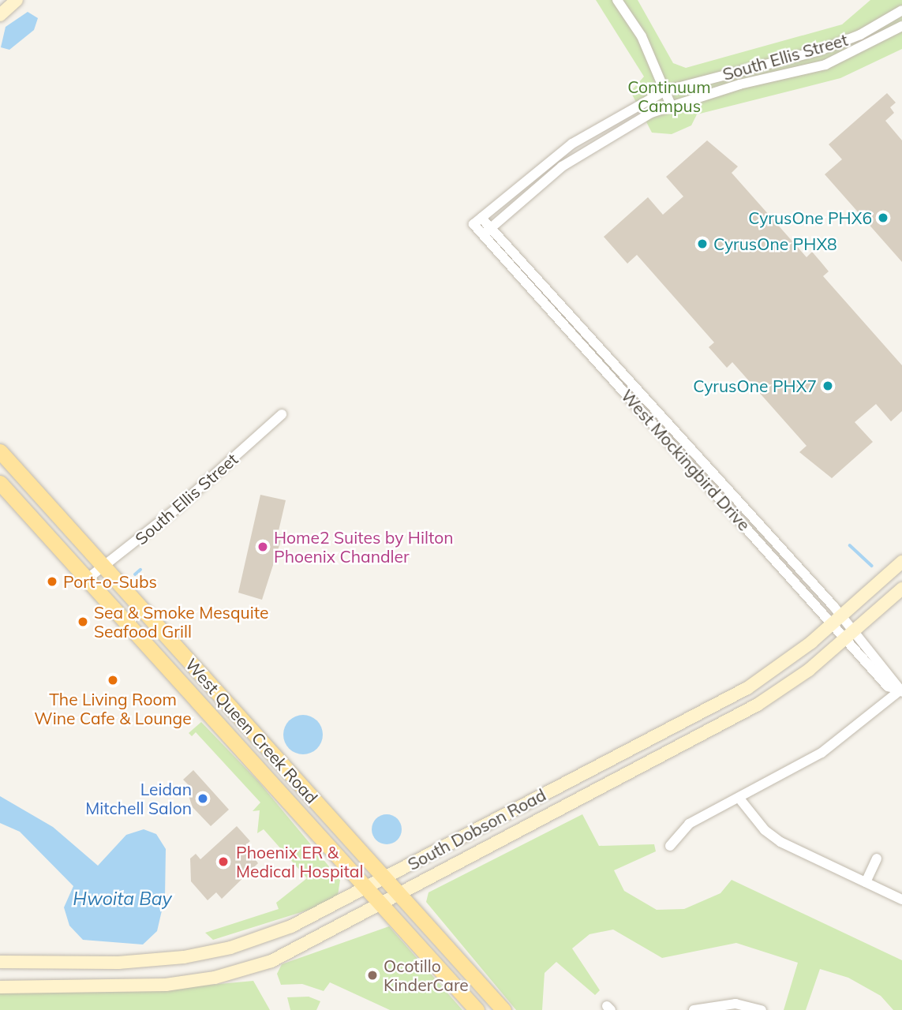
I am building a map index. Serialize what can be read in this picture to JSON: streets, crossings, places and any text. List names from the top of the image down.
{
  "streets": {
    "main road": ["West Queen Creek Road", "South Dobson Road"],
    "street": ["South Ellis Street", "West Mockingbird Drive"]
  },
  "crossings": [
    ["South Ellis Street", "West Mockingbird Drive"],
    ["South Ellis Street", "West Queen Creek Road"],
    ["West Mockingbird Drive", "South Dobson Road"],
    ["West Queen Creek Road", "South Dobson Road"]
  ],
  "water": ["Hwoita Bay"],
  "parks": ["Continuum Campus"],
  "places": [
    "CyrusOne PHX6",
    "CyrusOne PHX8",
    "CyrusOne PHX7",
    "Home2 Suites by Hilton Phoenix Chandler",
    "Port-o-Subs",
    "Sea & Smoke Mesquite Seafood Grill",
    "The Living Room Wine Cafe & Lounge",
    "Leidan Mitchell Salon",
    "Phoenix ER & Medical Hospital",
    "Ocotillo KinderCare"
  ]
}
